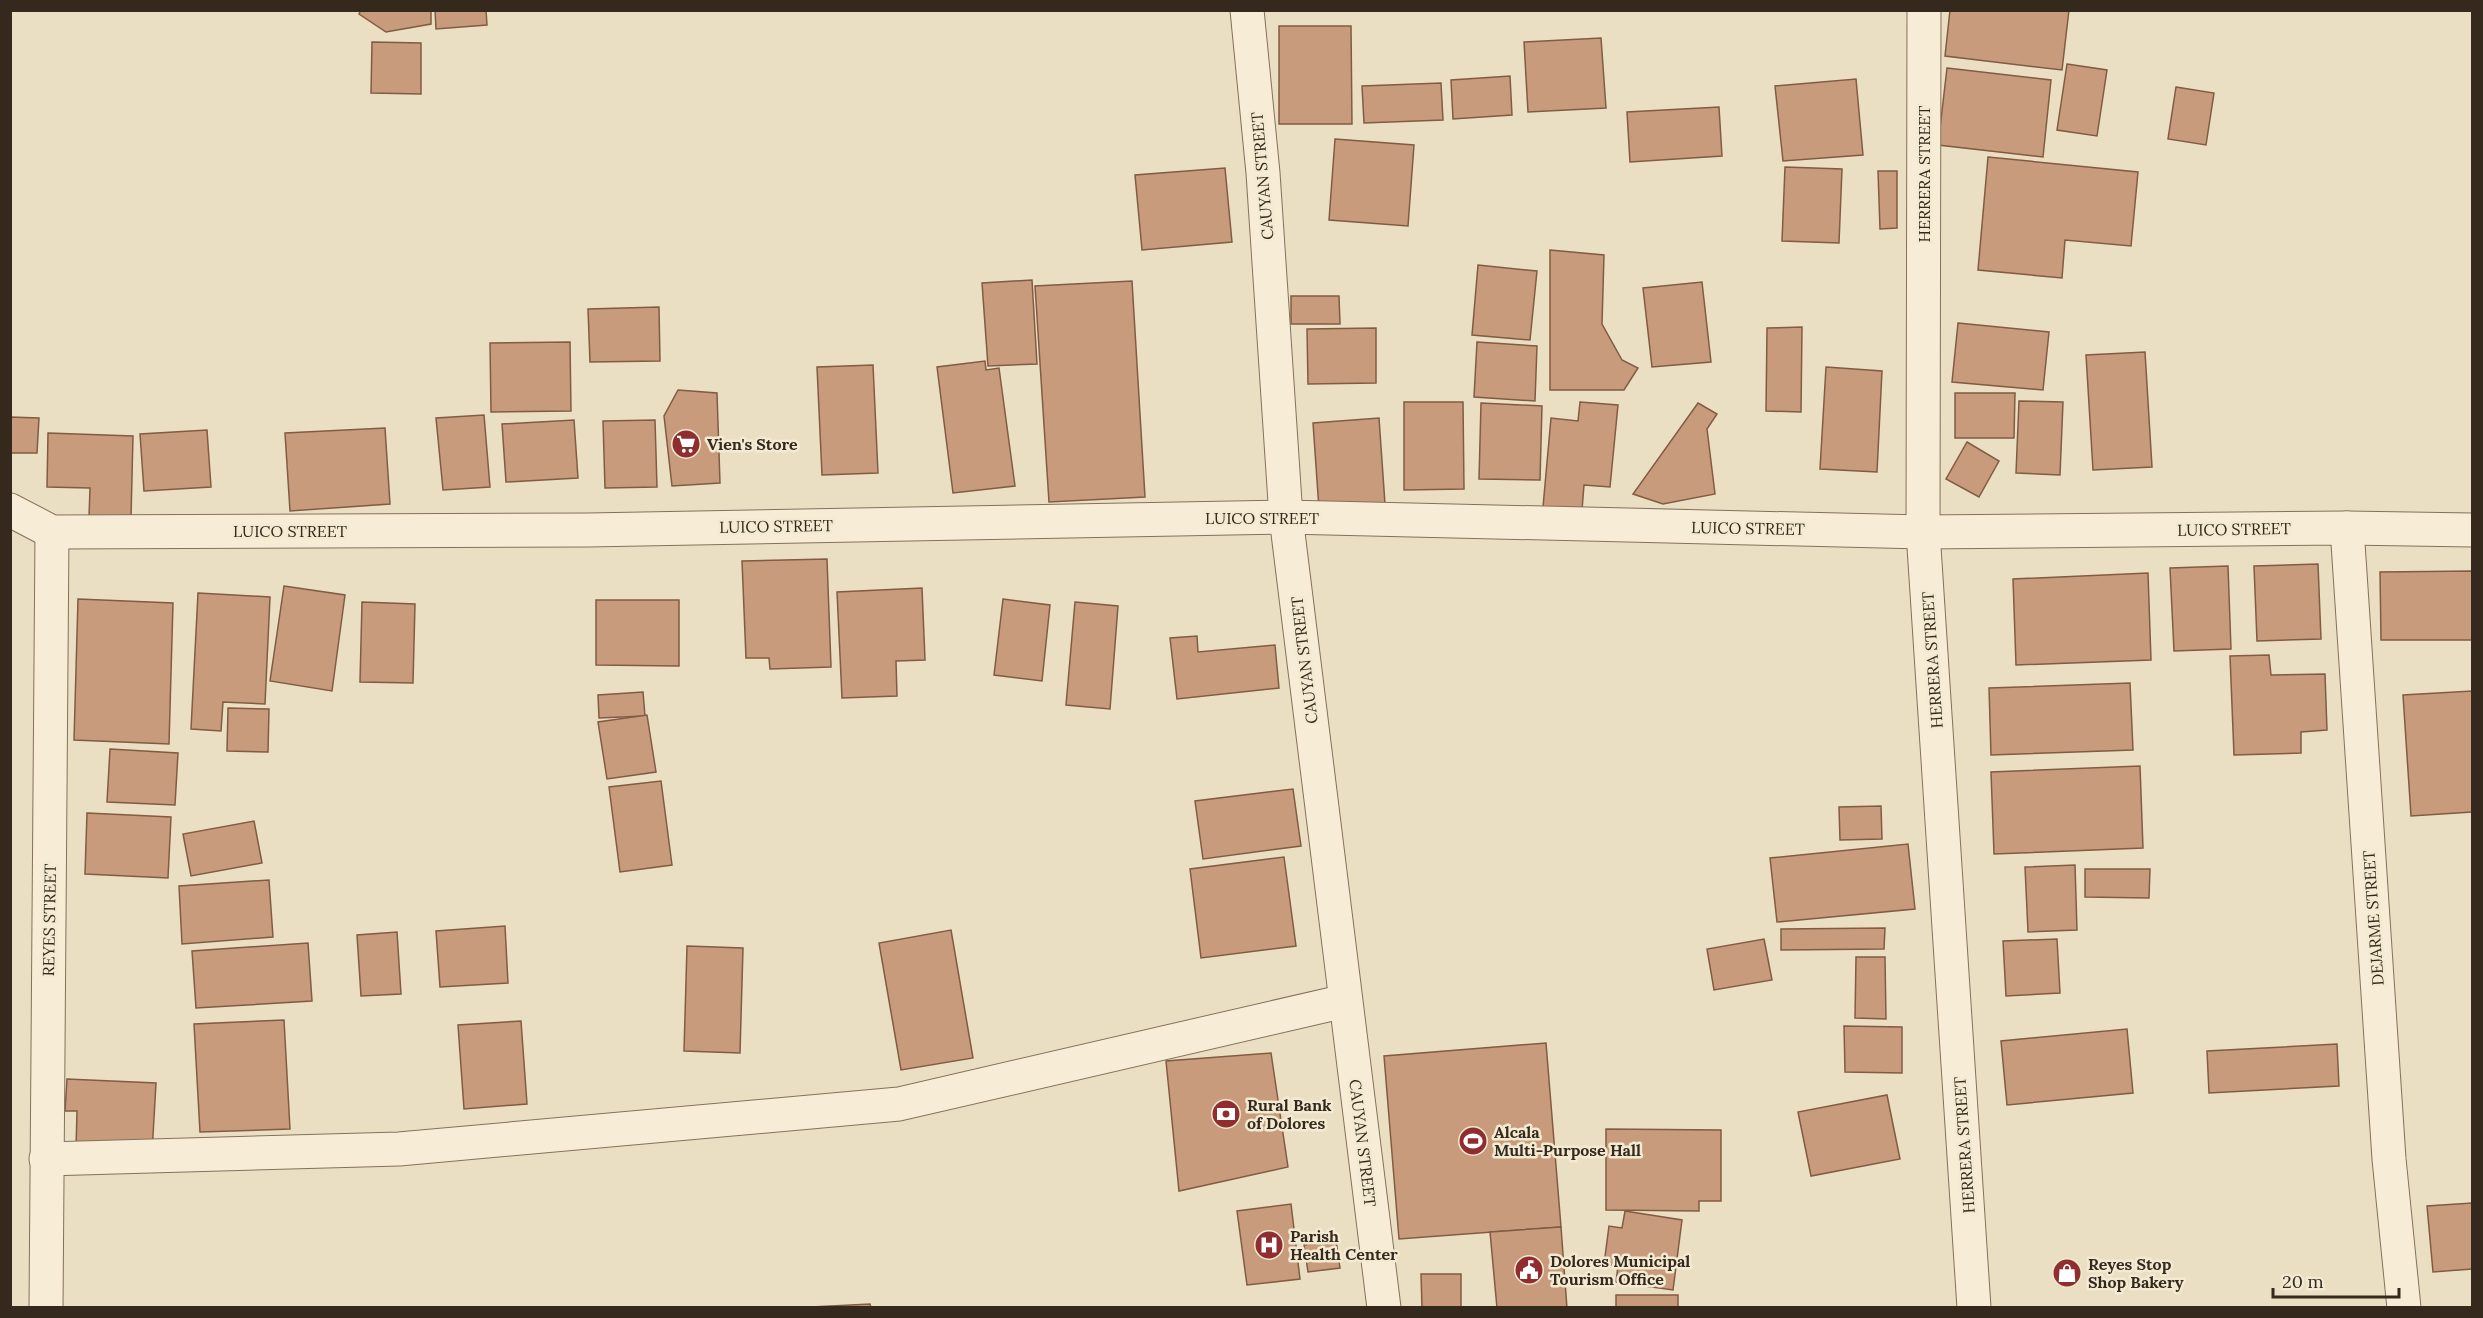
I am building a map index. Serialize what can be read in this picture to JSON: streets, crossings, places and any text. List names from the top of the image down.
{
  "streets": {
    "street": [
      "HERRERA STREET",
      "CAUYAN STREET",
      "LUICO STREET",
      "DEJARME STREET",
      "REYES STREET"
    ]
  },
  "crossings": [
    ["HERRERA STREET", "LUICO STREET"],
    ["CAUYAN STREET", "LUICO STREET"],
    ["LUICO STREET", "DEJARME STREET"],
    ["LUICO STREET", "REYES STREET"]
  ],
  "places": {
    "supermarket": ["Vien's Store"],
    "bank": ["Rural Bank of Dolores"],
    "sports": ["Alcala Multi-Purpose Hall"],
    "hospital": ["Parish Health Center"],
    "public building": ["Dolores Municipal Tourism Office"],
    "shop": ["Reyes Stop Shop Bakery"]
  },
  "scale_bar": "20 m"
}
